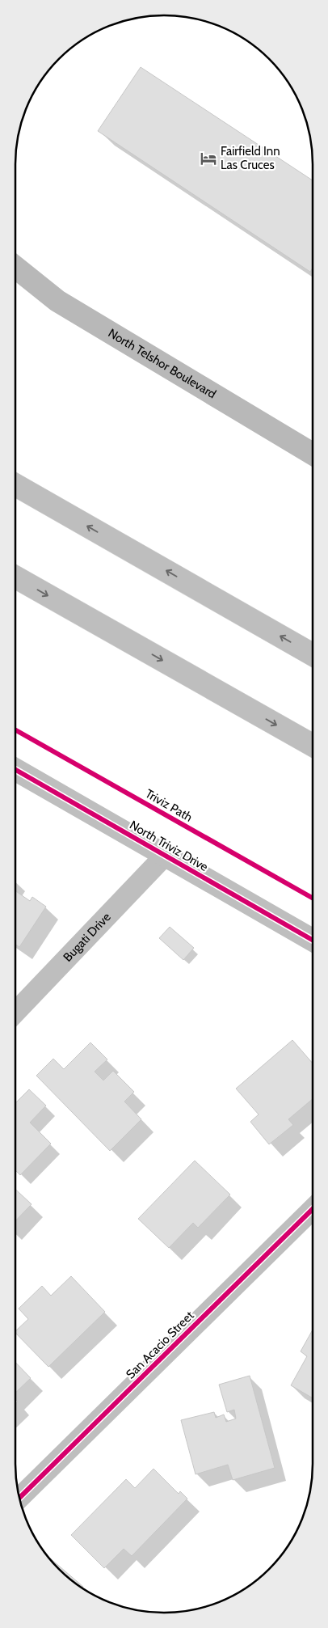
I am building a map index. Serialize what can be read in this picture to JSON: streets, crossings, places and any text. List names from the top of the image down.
{
  "streets": {
    "main road": ["North Telshor Boulevard", "North Triviz Drive"],
    "street": ["Bugati Drive", "San Acacio Street"],
    "cycle path": ["Triviz Path"]
  },
  "crossings": [
    ["North Triviz Drive", "Bugati Drive"]
  ],
  "places": {
    "hotel": ["Fairfield Inn Las Cruces"]
  }
}
